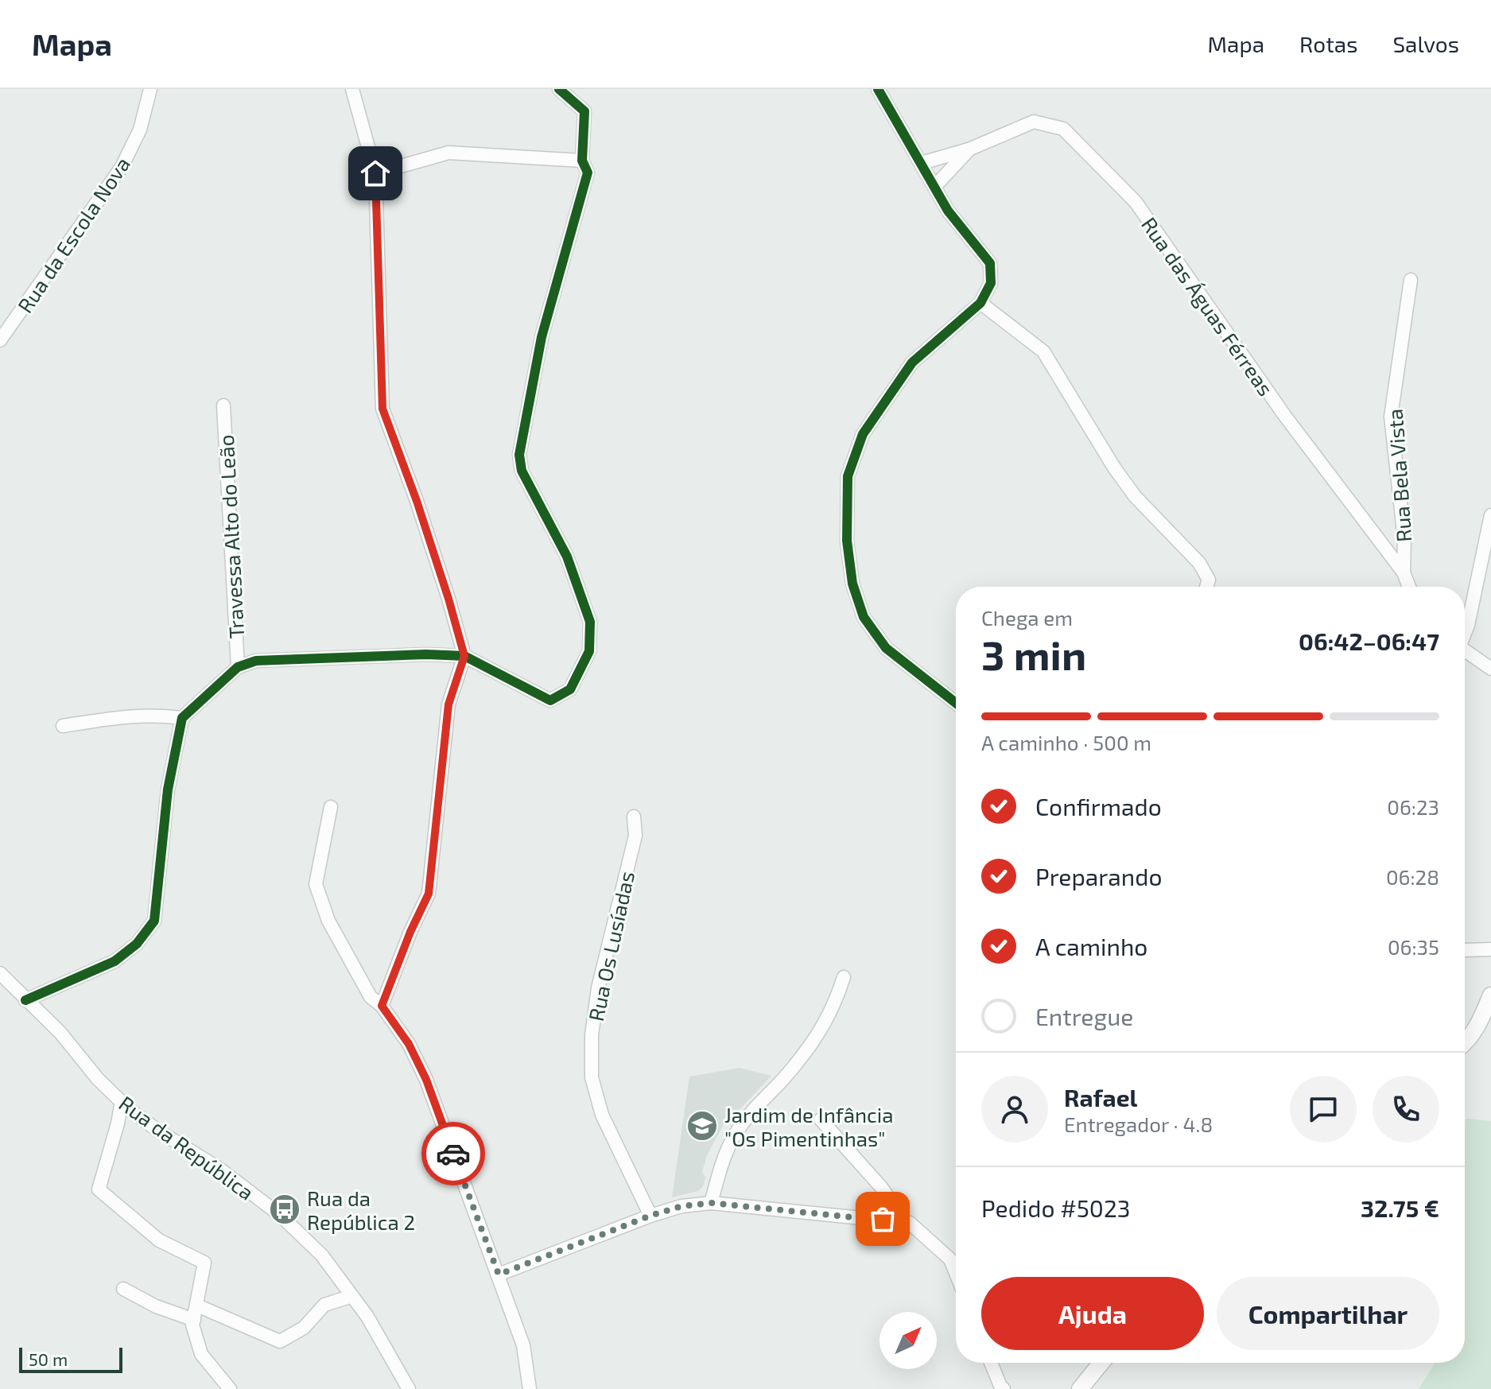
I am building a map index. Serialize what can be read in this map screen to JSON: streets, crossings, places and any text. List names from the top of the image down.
{
  "streets": {
    "street": [
      "Rua da Escola Nova",
      "Rua das Águas Férreas",
      "Rua Bela Vista",
      "Travessa Alto do Leão",
      "Rua Os Lusíadas",
      "Rua da República"
    ]
  },
  "crossings": [
    ["Rua das Águas Férreas", "Rua Bela Vista"]
  ],
  "places": {
    "school or university": ["Jardim de Infância \"Os Pimentinhas\""],
    "bus stop": ["Rua da República 2"]
  },
  "scale_bar": "50 m",
  "north": "top right",
  "page": {
    "header": "Mapa",
    "nav": ["Mapa", "Rotas", "Salvos"],
    "heading": ["3 min", "Chega em", "06:42–06:47"],
    "panel": [
      "Rafael",
      "Entregador · 4.8",
      "Pedido #5023",
      "32.75 €"
    ],
    "bar": "A caminho · 500 m",
    "list": [
      ["Confirmado", "06:23"],
      ["Preparando", "06:28"],
      ["A caminho", "06:35"],
      "Entregue"
    ],
    "buttons": ["Ajuda", "Compartilhar"],
    "scale": "50 m"
  }
}
